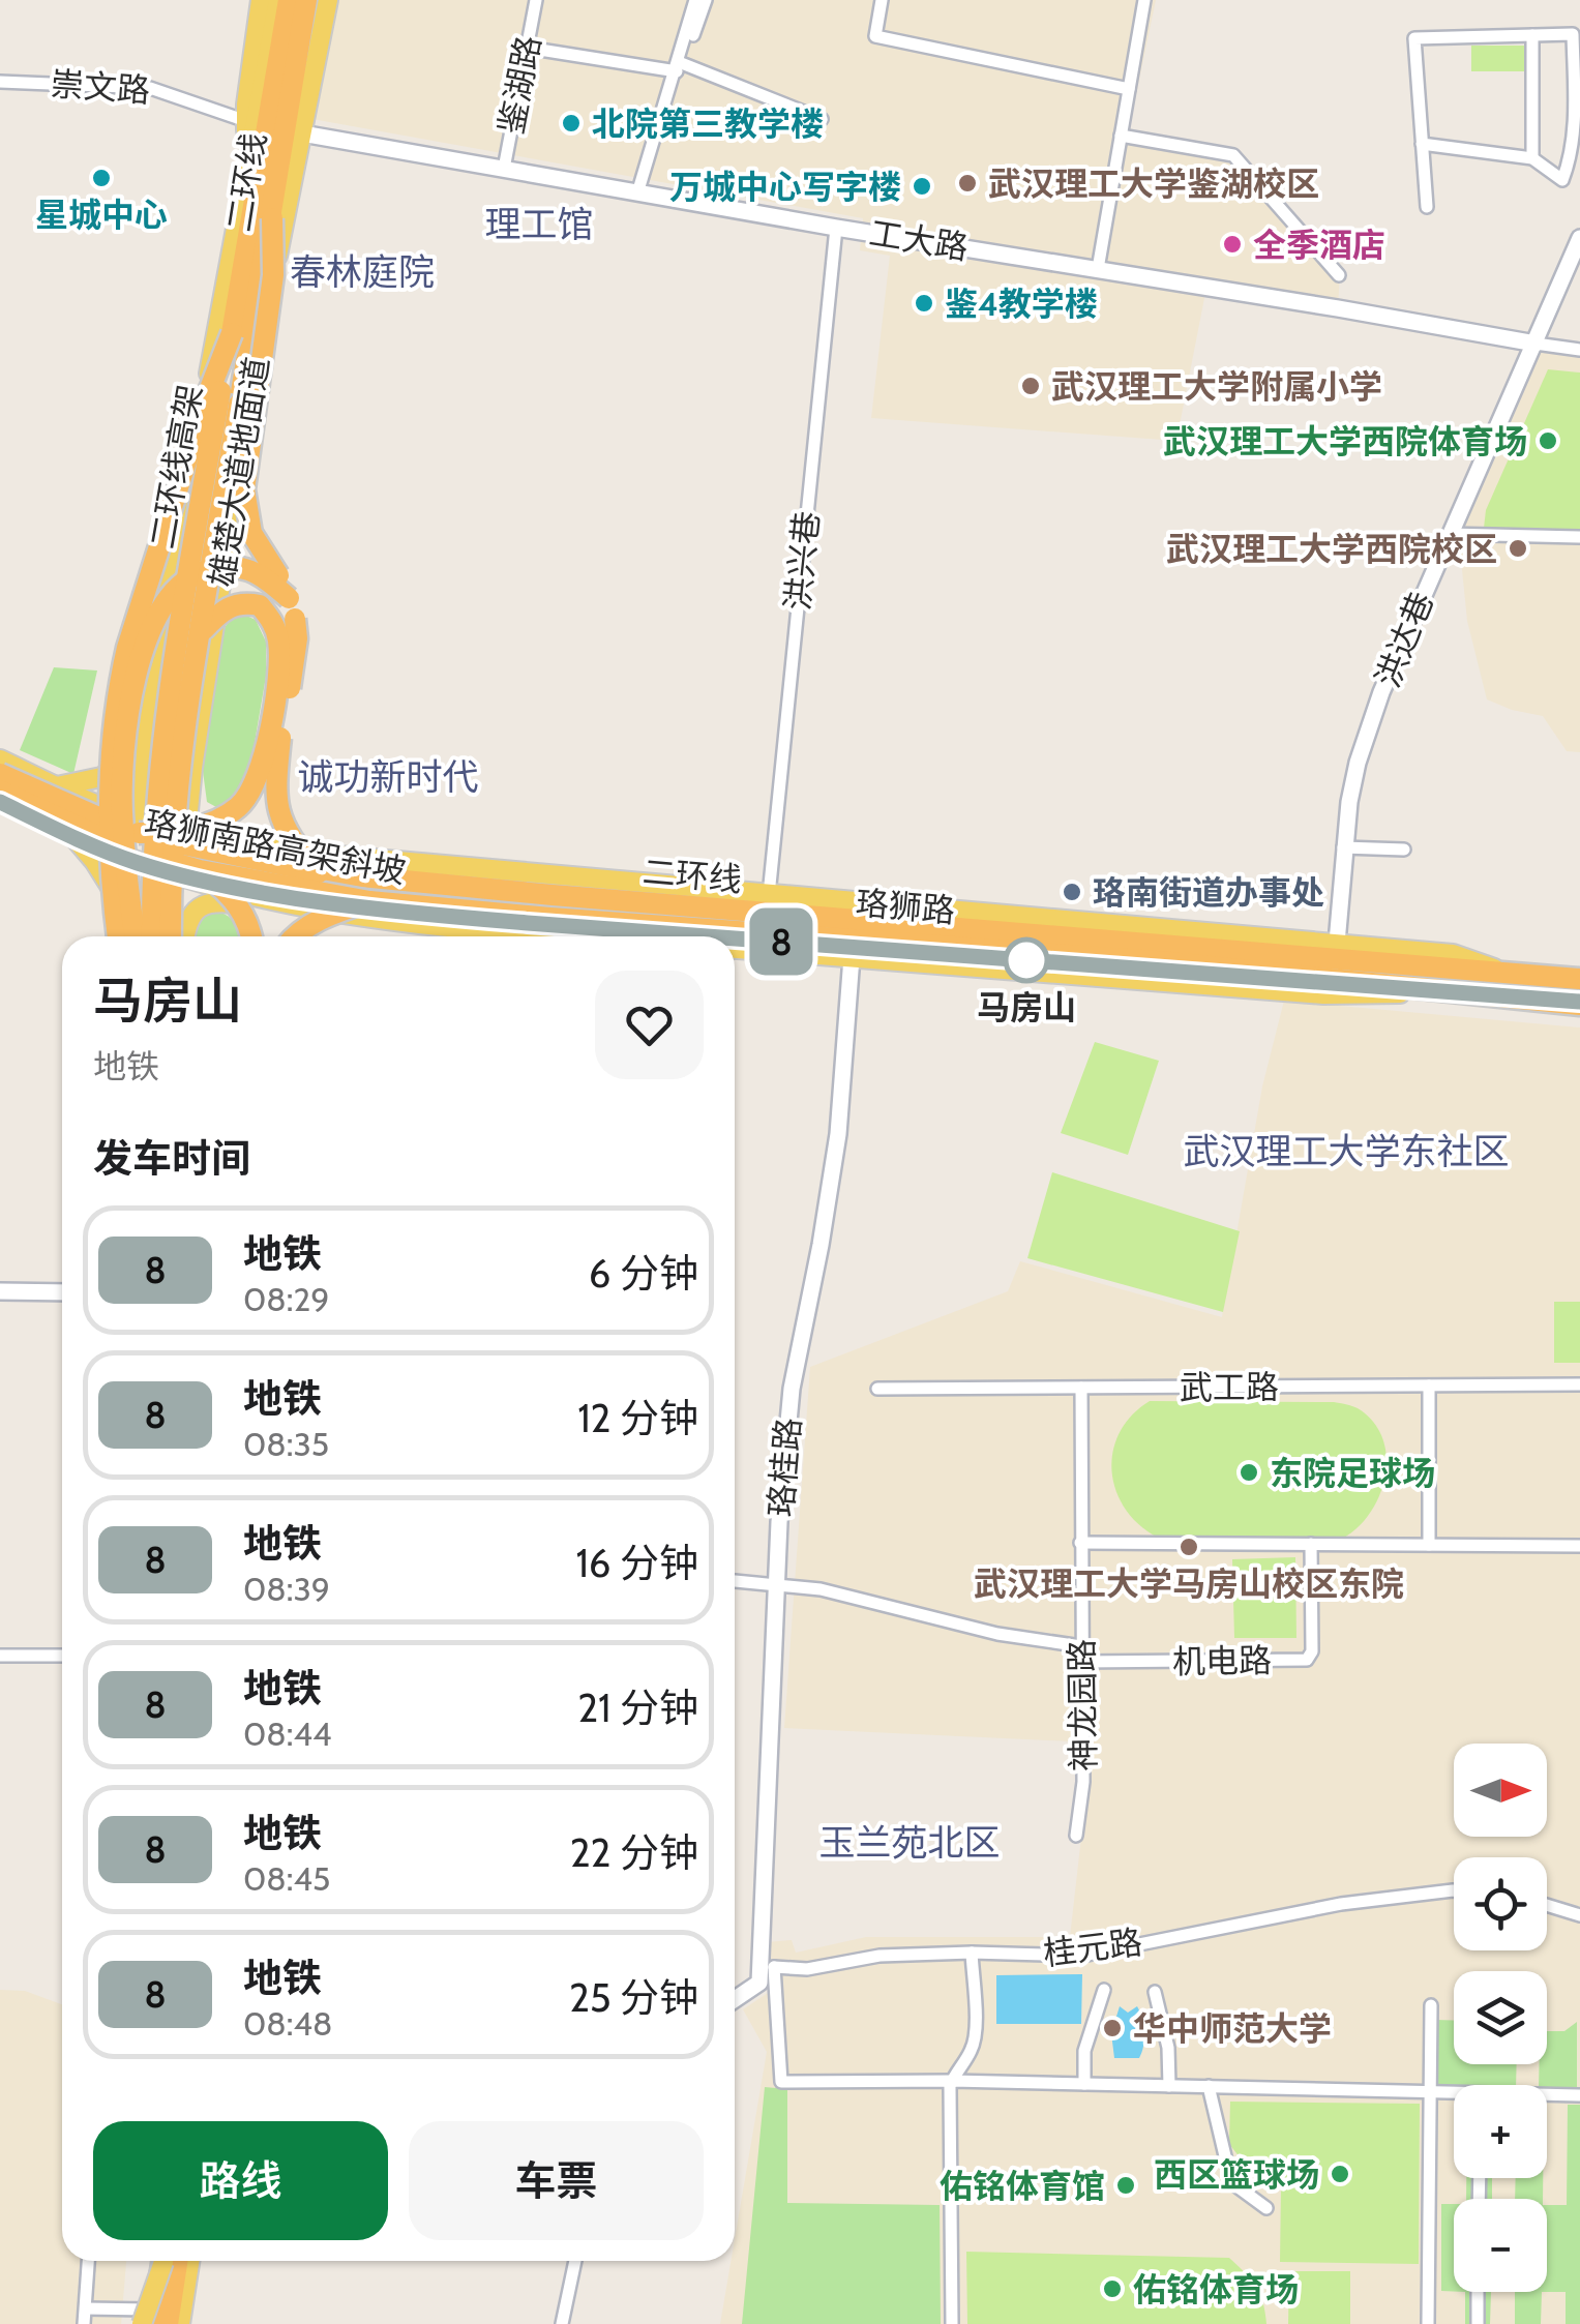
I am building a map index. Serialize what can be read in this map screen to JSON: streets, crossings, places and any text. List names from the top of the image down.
{
  "streets": {
    "highway": ["二环线", "二环线高架", "珞狮南路高架斜坡"],
    "main road": ["雄楚大道地面道", "珞狮路"],
    "street": [
      "鉴湖路",
      "崇文路",
      "工大路",
      "洪兴巷",
      "洪达巷",
      "武工路",
      "珞桂路",
      "机电路",
      "神龙园路",
      "桂元路"
    ]
  },
  "crossings": [
    ["鉴湖路", "工大路"],
    ["崇文路", "雄楚大道地面道"],
    ["二环线", "雄楚大道地面道"],
    ["二环线", "珞狮南路高架斜坡"],
    ["二环线", "珞狮路"],
    ["工大路", "雄楚大道地面道"],
    ["工大路", "洪兴巷"],
    ["工大路", "洪达巷"],
    ["雄楚大道地面道", "珞狮南路高架斜坡"],
    ["雄楚大道地面道", "珞狮路"],
    ["洪兴巷", "珞狮路"],
    ["洪达巷", "珞狮路"],
    ["珞狮路", "珞桂路"],
    ["武工路", "神龙园路"],
    ["机电路", "神龙园路"]
  ],
  "districts": [
    "理工馆",
    "春林庭院",
    "诚功新时代",
    "武汉理工大学东社区",
    "玉兰苑北区"
  ],
  "places": [
    "北院第三教学楼",
    "星城中心",
    "武汉理工大学鉴湖校区",
    "万城中心写字楼",
    "全季酒店",
    "鉴4教学楼",
    "武汉理工大学附属小学",
    "武汉理工大学西院体育场",
    "武汉理工大学西院校区",
    "珞南街道办事处",
    "马房山",
    "东院足球场",
    "武汉理工大学马房山校区东院",
    "华中师范大学",
    "西区篮球场",
    "佑铭体育馆",
    "佑铭体育场"
  ],
  "lines": ["metro line 8"],
  "north": "right",
  "page": {
    "on_map": "8",
    "heading": [
      ["马房山", "地铁"],
      "发车时间"
    ],
    "list": [
      {
        "mark": "8",
        "name": "地铁",
        "note": "08:29",
        "value": "6 分钟"
      },
      {
        "mark": "8",
        "name": "地铁",
        "note": "08:35",
        "value": "12 分钟"
      },
      {
        "mark": "8",
        "name": "地铁",
        "note": "08:39",
        "value": "16 分钟"
      },
      {
        "mark": "8",
        "name": "地铁",
        "note": "08:44",
        "value": "21 分钟"
      },
      {
        "mark": "8",
        "name": "地铁",
        "note": "08:45",
        "value": "22 分钟"
      },
      {
        "mark": "8",
        "name": "地铁",
        "note": "08:48",
        "value": "25 分钟"
      }
    ],
    "map_buttons": ["+", "−"],
    "buttons": ["路线", "车票"]
  }
}
